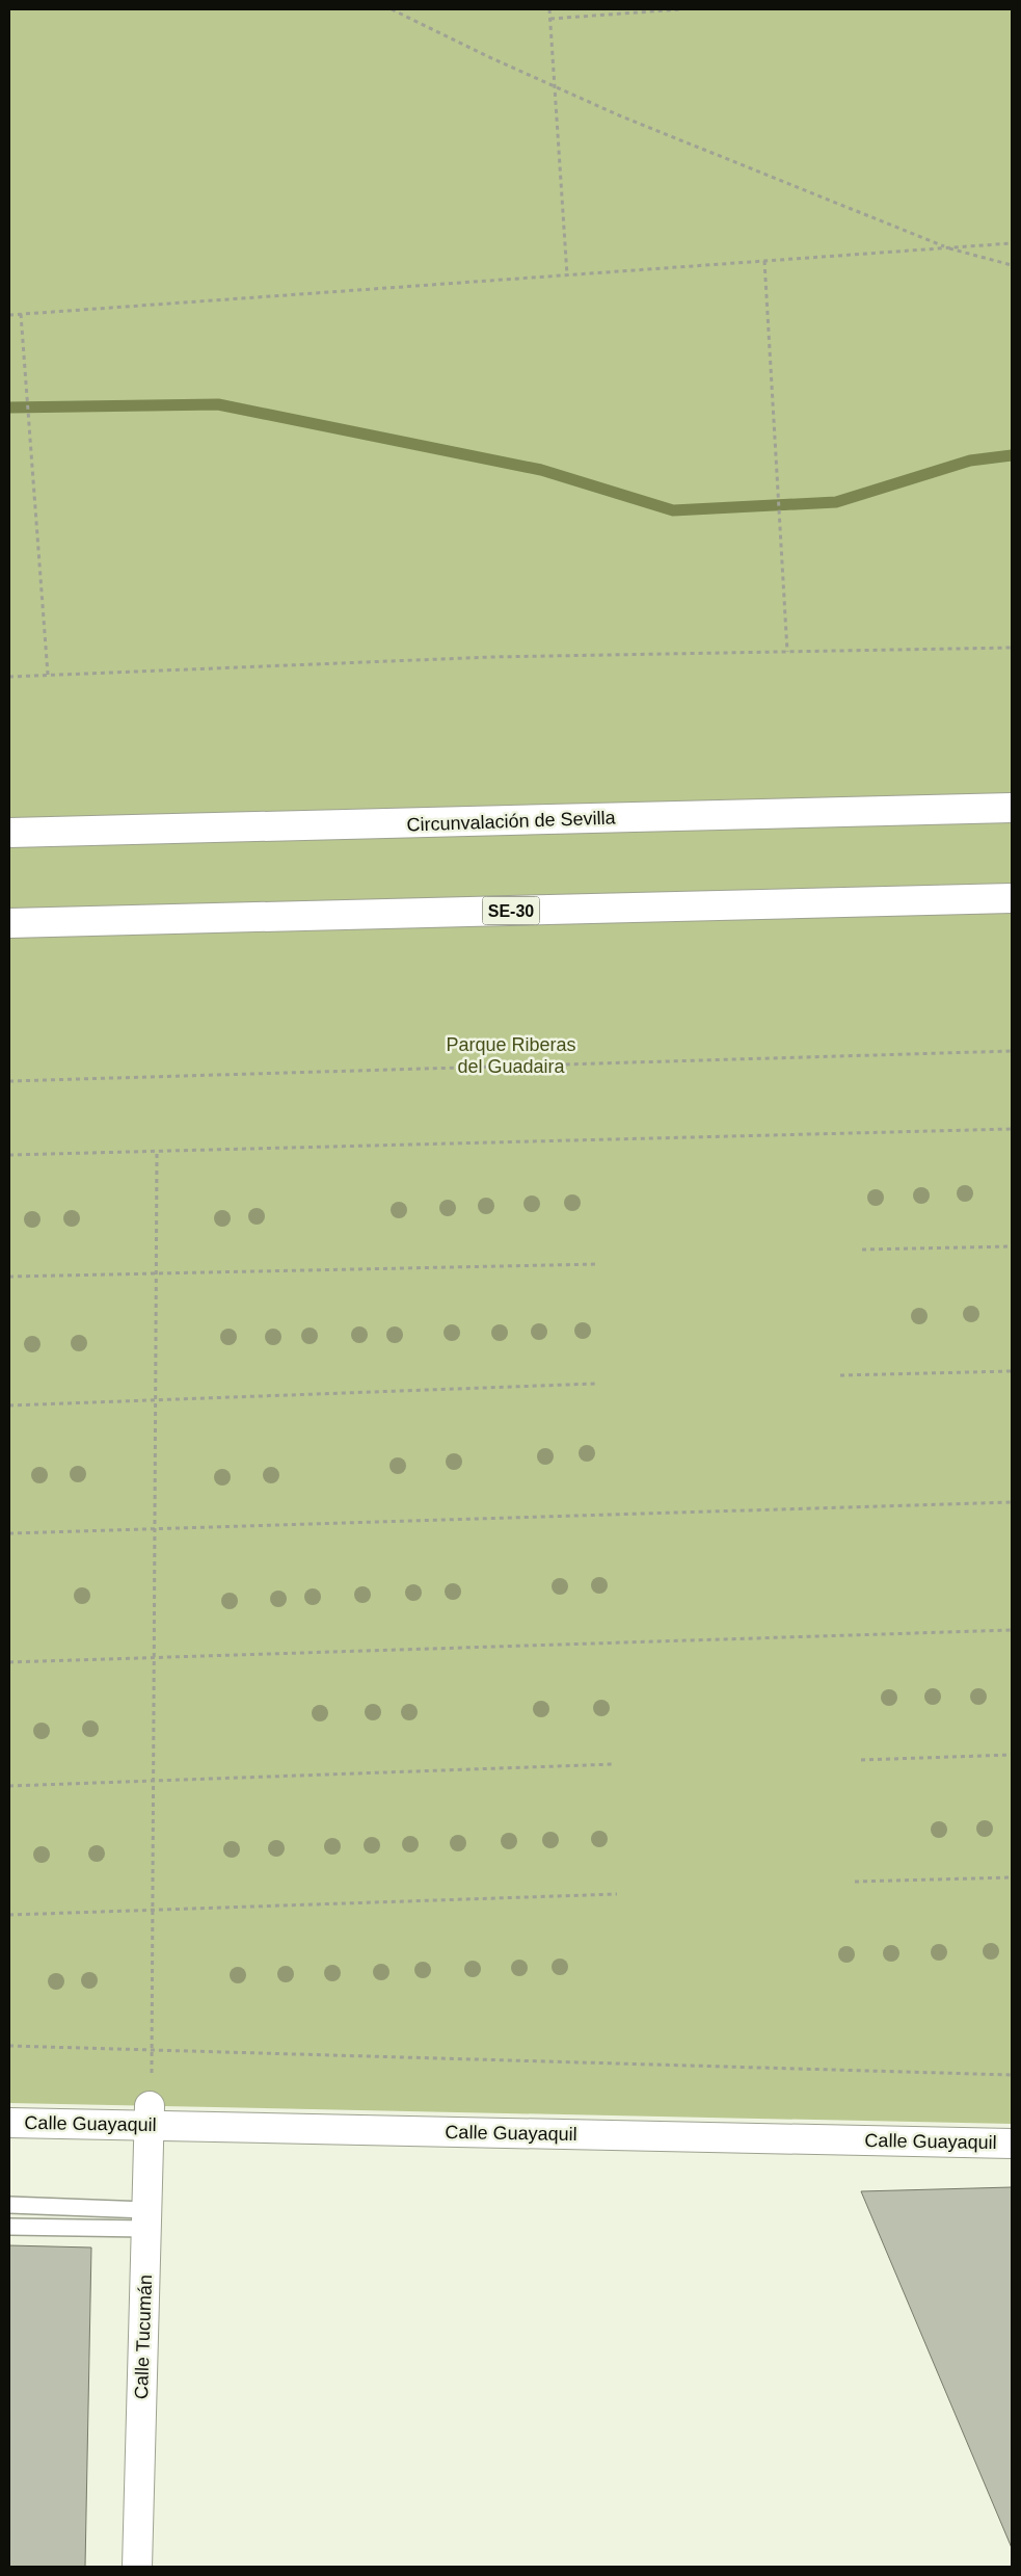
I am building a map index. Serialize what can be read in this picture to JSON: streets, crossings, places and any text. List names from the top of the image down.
{
  "streets": {
    "main road": [
      "Circunvalación de Sevilla",
      "SE-30",
      "Calle Guayaquil",
      "Calle Tucumán"
    ]
  },
  "crossings": [
    ["Calle Guayaquil", "Calle Tucumán"]
  ],
  "parks": ["Parque Riberas del Guadaira"]
}
